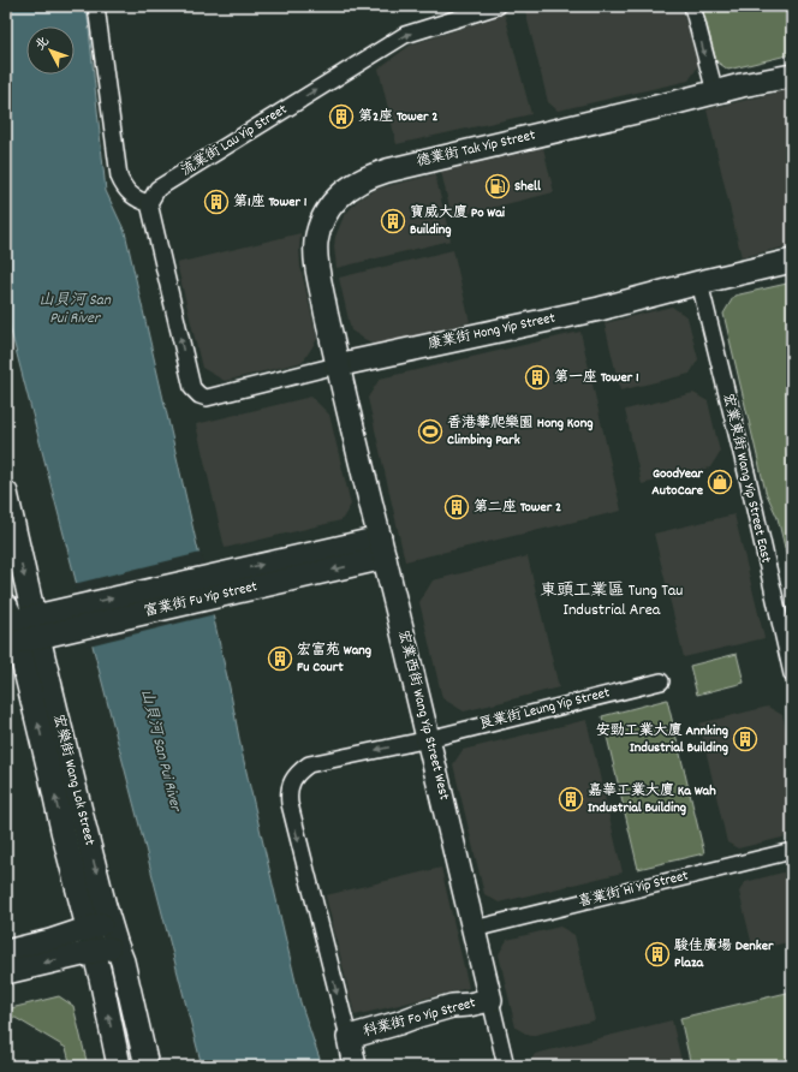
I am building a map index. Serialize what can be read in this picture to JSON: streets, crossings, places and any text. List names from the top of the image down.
{
  "streets": {
    "street": [
      "流業街 Lau Yip Street",
      "德業街 Tak Yip Street",
      "康業街 Hong Yip Street",
      "宏業東街 Wang Yip Street East",
      "富業街 Fu Yip Street",
      "良業街 Leung Yip Street",
      "宏業西街 Wang Yip Street West",
      "宏樂街 Wang Lok Street",
      "喜業街 Hi Yip Street",
      "科業街 Fo Yip Street"
    ]
  },
  "crossings": [
    ["流業街 Lau Yip Street", "康業街 Hong Yip Street"],
    ["德業街 Tak Yip Street", "康業街 Hong Yip Street"],
    ["德業街 Tak Yip Street", "宏業西街 Wang Yip Street West"],
    ["康業街 Hong Yip Street", "宏業東街 Wang Yip Street East"],
    ["康業街 Hong Yip Street", "宏業西街 Wang Yip Street West"],
    ["富業街 Fu Yip Street", "宏業西街 Wang Yip Street West"],
    ["富業街 Fu Yip Street", "宏樂街 Wang Lok Street"],
    ["良業街 Leung Yip Street", "宏業西街 Wang Yip Street West"],
    ["良業街 Leung Yip Street", "科業街 Fo Yip Street"],
    ["宏業西街 Wang Yip Street West", "喜業街 Hi Yip Street"],
    ["宏業西街 Wang Yip Street West", "科業街 Fo Yip Street"]
  ],
  "one_way": ["流業街 Lau Yip Street"],
  "districts": ["東頭工業區 Tung Tau Industrial Area"],
  "water": ["山貝河 San Pui River"],
  "places": {
    "building": [
      "第2座 Tower 2",
      "第1座 Tower 1",
      "寶威大廈 Po Wai Building",
      "第一座 Tower 1",
      "第二座 Tower 2",
      "宏富苑 Wang Fu Court",
      "安勁工業大廈 Annking Industrial Building",
      "嘉華工業大廈 Ka Wah Industrial Building",
      "駿佳廣場 Denker Plaza"
    ],
    "fuel station": ["Shell"],
    "sports": ["香港攀爬樂園 Hong Kong Climbing Park"],
    "shop": ["GoodYear AutoCare"]
  },
  "north": "top left"
}
